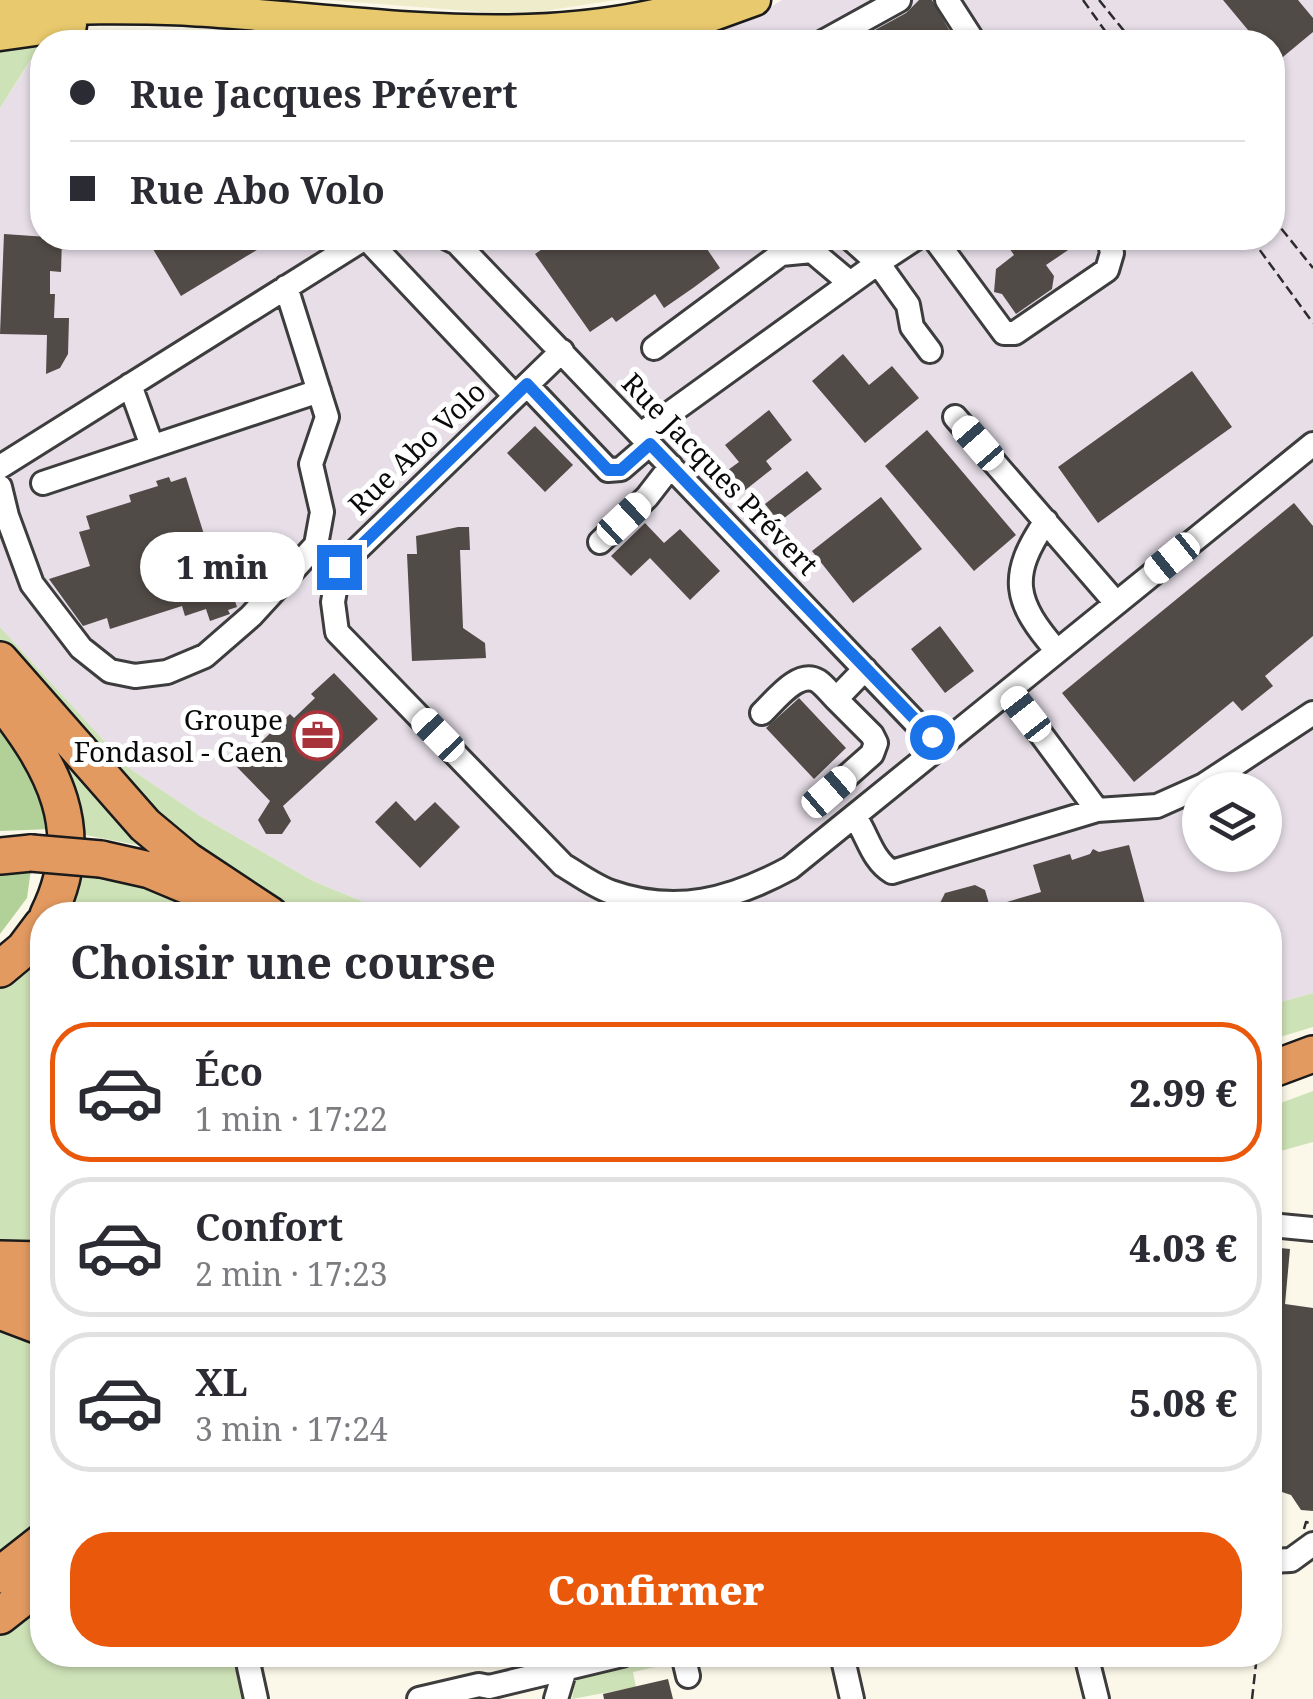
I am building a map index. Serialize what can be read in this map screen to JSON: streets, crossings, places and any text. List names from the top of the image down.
{
  "streets": {
    "street": ["Rue Abo Volo", "Rue Jacques Prévert"]
  },
  "crossings": [
    ["Rue Abo Volo", "Rue Jacques Prévert"]
  ],
  "places": {
    "office": ["Groupe Fondasol - Caen"]
  },
  "page": {
    "banner": ["Rue Jacques Prévert", "Rue Abo Volo"],
    "bubble": "1 min",
    "heading": "Choisir une course",
    "list": [
      {
        "name": "Éco",
        "note": "1 min · 17:22",
        "value": "2.99 €"
      },
      {
        "name": "Confort",
        "note": "2 min · 17:23",
        "value": "4.03 €"
      },
      {
        "name": "XL",
        "note": "3 min · 17:24",
        "value": "5.08 €"
      }
    ],
    "buttons": "Confirmer"
  }
}
